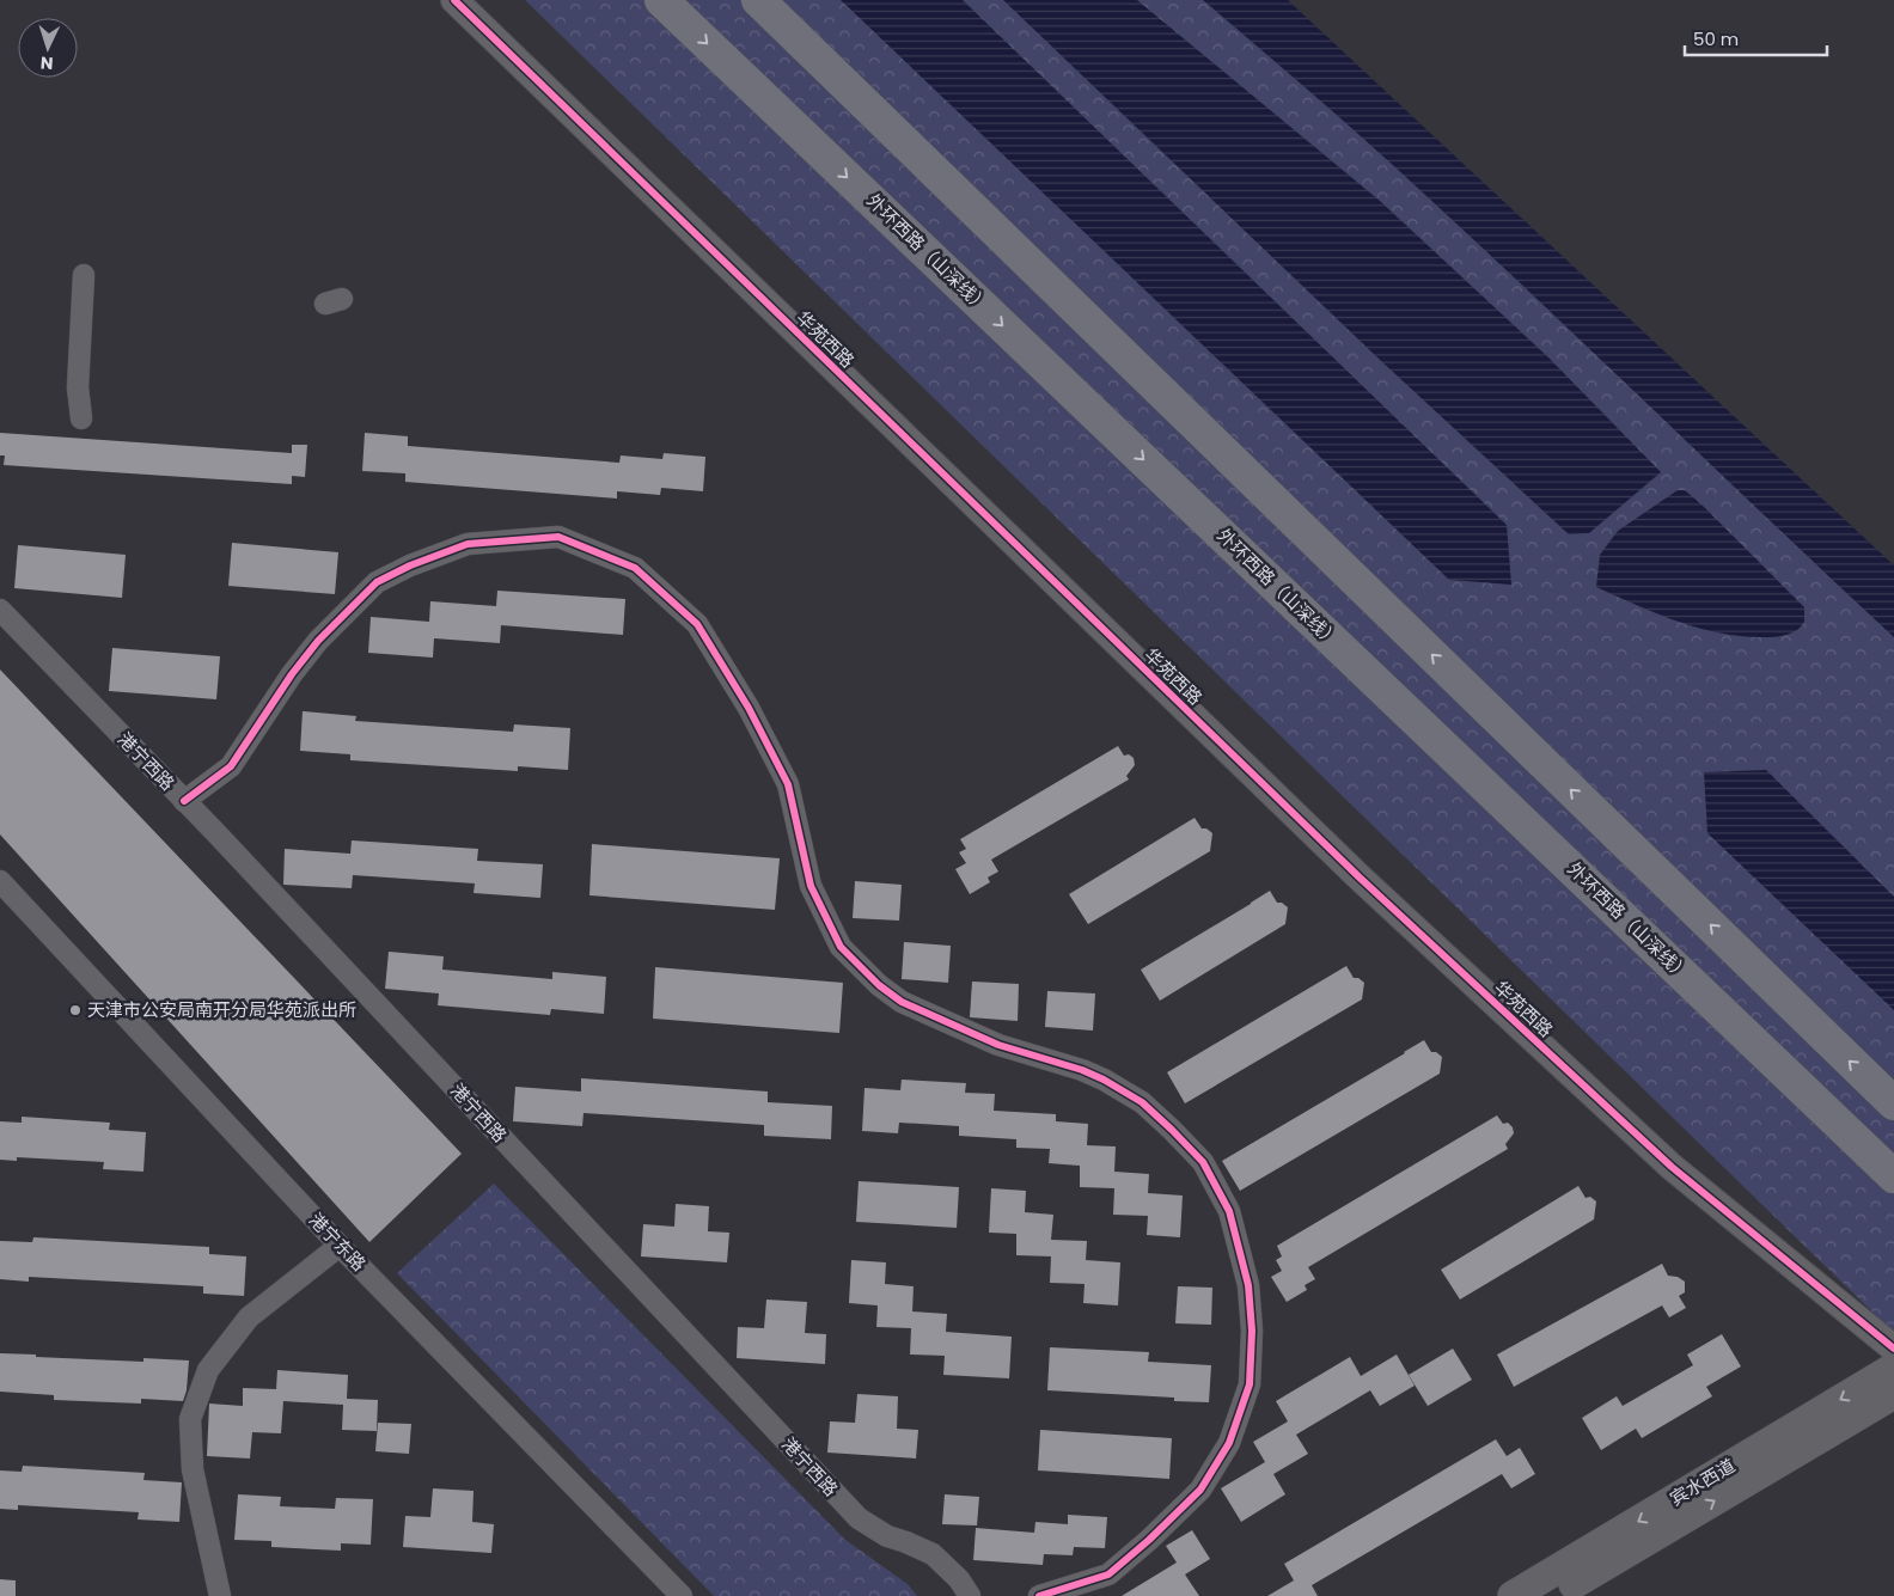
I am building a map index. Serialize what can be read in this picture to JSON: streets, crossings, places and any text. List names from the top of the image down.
{
  "streets": {
    "highway": ["外环西路（山深线）"],
    "main road": ["宾水西道"],
    "street": ["华苑西路", "港宁西路", "港宁东路"]
  },
  "places": ["天津市公安局南开分局华苑派出所"],
  "scale_bar": "50 m",
  "north": "bottom"
}
